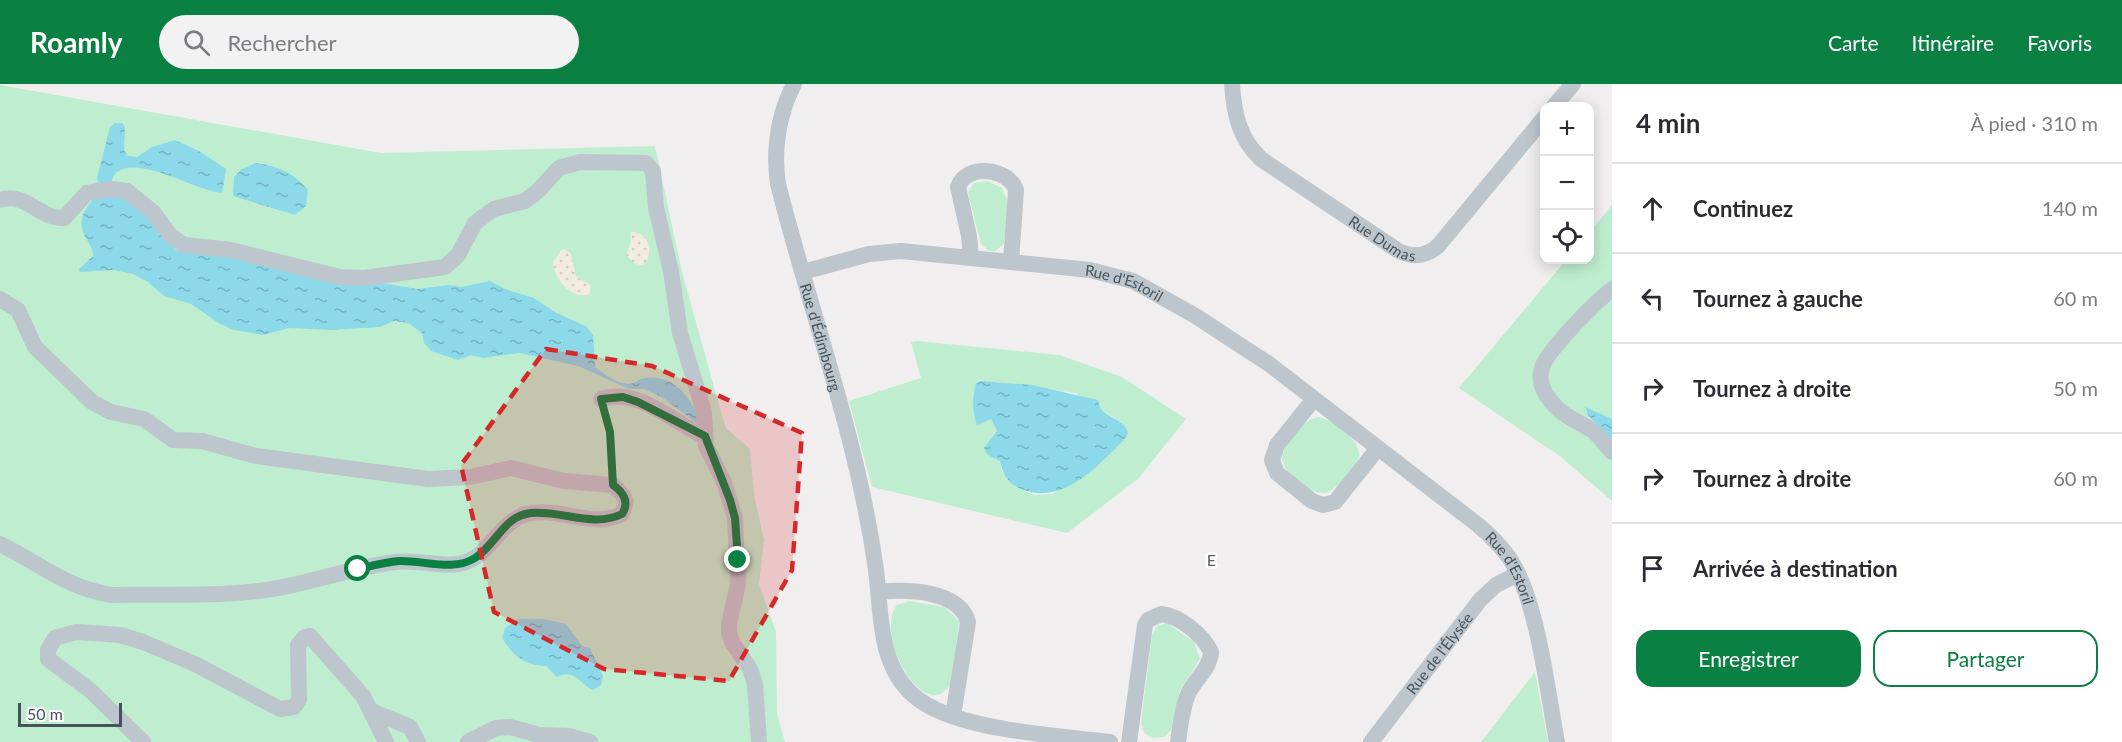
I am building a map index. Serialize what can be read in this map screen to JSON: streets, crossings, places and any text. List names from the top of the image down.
{
  "streets": {
    "street": [
      "Rue Dumas",
      "Rue d'Estoril",
      "Rue d'Édimbourg",
      "Rue de l'Élysée"
    ]
  },
  "crossings": [
    ["Rue d'Estoril", "Rue d'Édimbourg"],
    ["Rue d'Estoril", "Rue de l'Élysée"]
  ],
  "districts": ["E"],
  "scale_bar": "50 m",
  "page": {
    "header": "Roamly",
    "search": "Rechercher",
    "nav": ["Carte", "Itinéraire", "Favoris"],
    "heading": ["4 min", "À pied · 310 m"],
    "map_buttons": ["+", "−"],
    "list": [
      ["Continuez", "140 m"],
      ["Tournez à gauche", "60 m"],
      ["Tournez à droite", "50 m"],
      ["Tournez à droite", "60 m"],
      "Arrivée à destination"
    ],
    "buttons": ["Enregistrer", "Partager"],
    "scale": "50 m"
  }
}
